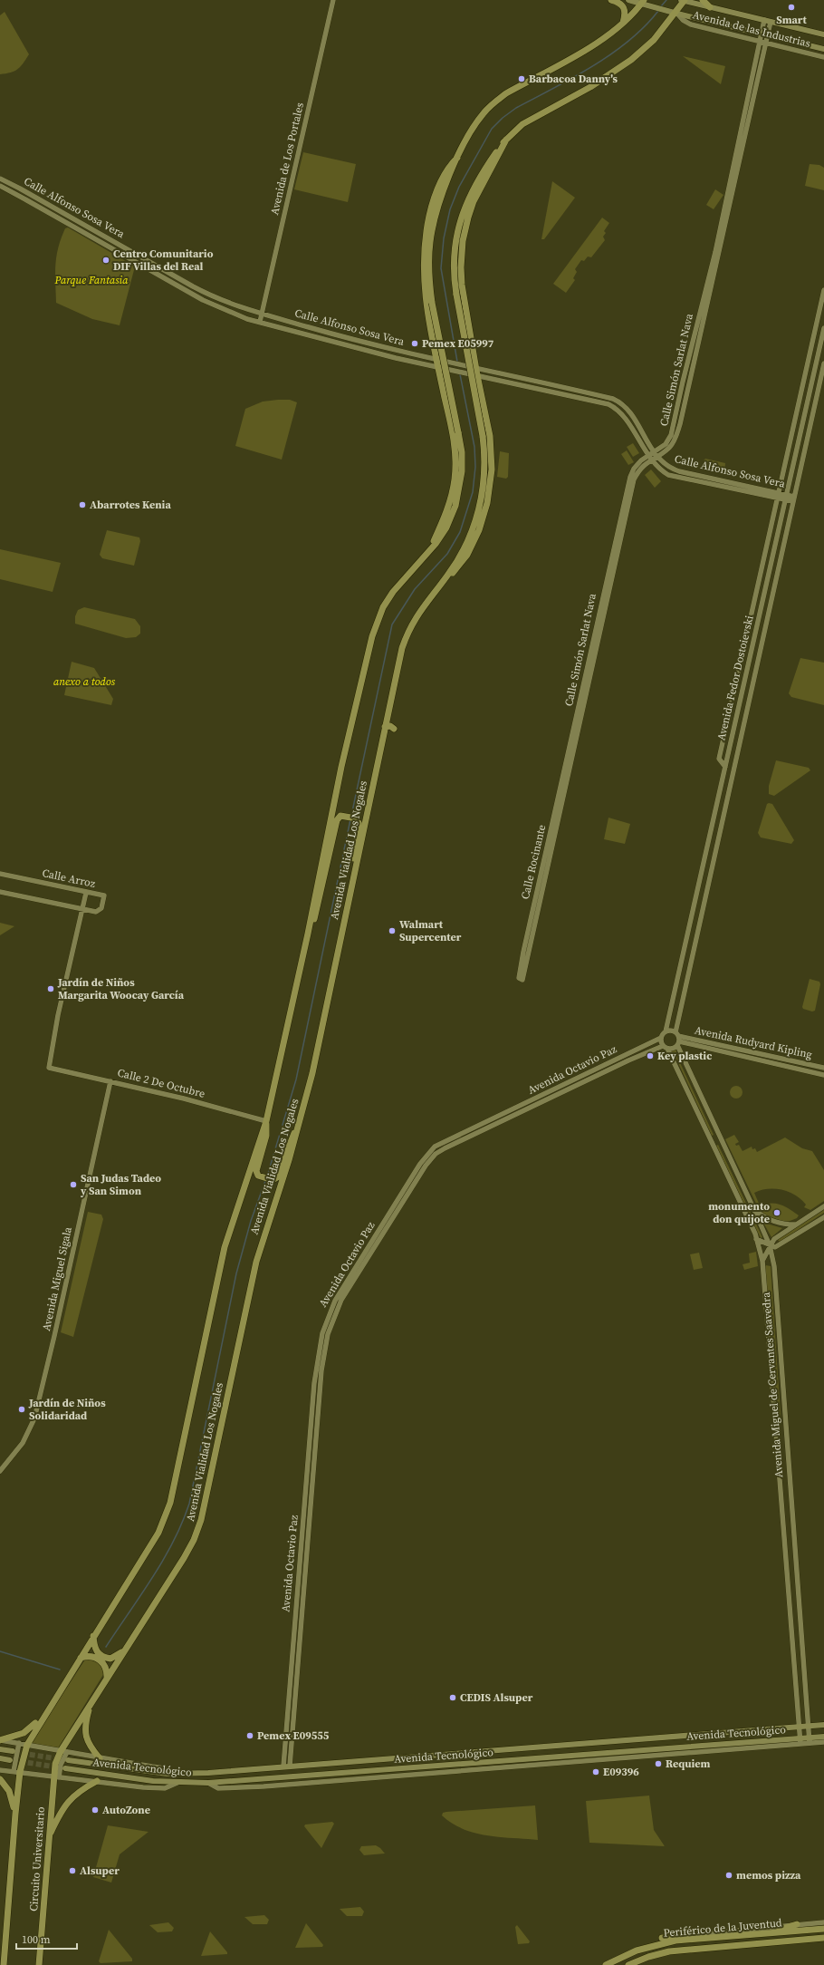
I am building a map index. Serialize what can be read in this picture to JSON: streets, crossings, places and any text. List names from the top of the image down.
{
  "streets": {
    "highway": ["Avenida Vialidad Los Nogales", "Circuito Universitario", "Periférico de la Juventud"],
    "main road": ["Avenida de las Industrias", "Avenida Tecnológico"],
    "street": [
      "Avenida de Los Portales",
      "Calle Alfonso Sosa Vera",
      "Calle Simón Sarlat Nava",
      "Avenida Fedor Dostoievski",
      "Calle Rocinante",
      "Calle Arroz",
      "Avenida Rudyard Kipling",
      "Avenida Octavio Paz",
      "Calle 2 De Octubre",
      "Avenida Miguel Sigala",
      "Avenida Miguel de Cervantes Saavedra"
    ]
  },
  "crossings": [
    ["Avenida de las Industrias", "Calle Simón Sarlat Nava"],
    ["Avenida de las Industrias", "Avenida Vialidad Los Nogales"],
    ["Avenida de Los Portales", "Calle Alfonso Sosa Vera"],
    ["Calle Alfonso Sosa Vera", "Calle Simón Sarlat Nava"],
    ["Calle Alfonso Sosa Vera", "Avenida Fedor Dostoievski"],
    ["Calle Simón Sarlat Nava", "Calle Rocinante"],
    ["Avenida Fedor Dostoievski", "Avenida Rudyard Kipling"],
    ["Avenida Fedor Dostoievski", "Avenida Octavio Paz"],
    ["Avenida Fedor Dostoievski", "Avenida Miguel de Cervantes Saavedra"],
    ["Avenida Vialidad Los Nogales", "Calle 2 De Octubre"],
    ["Avenida Vialidad Los Nogales", "Circuito Universitario"],
    ["Calle Arroz", "Calle 2 De Octubre"],
    ["Avenida Rudyard Kipling", "Avenida Octavio Paz"],
    ["Avenida Rudyard Kipling", "Avenida Miguel de Cervantes Saavedra"],
    ["Avenida Octavio Paz", "Avenida Miguel de Cervantes Saavedra"],
    ["Avenida Octavio Paz", "Avenida Tecnológico"],
    ["Calle 2 De Octubre", "Avenida Miguel Sigala"],
    ["Avenida Miguel de Cervantes Saavedra", "Avenida Tecnológico"]
  ],
  "parks": ["Parque Fantasia", "anexo a todos"],
  "places": [
    "Smart",
    "Barbacoa Danny's",
    "Centro Comunitario DIF Villas del Real",
    "Pemex E05997",
    "Abarrotes Kenia",
    "Walmart Supercenter",
    "Jardín de Niños Margarita Woocay García",
    "Key plastic",
    "San Judas Tadeo y San Simon",
    "monumento don quijote",
    "Jardín de Niños Solidaridad",
    "CEDIS Alsuper",
    "Pemex E09555",
    "Requiem",
    "E09396",
    "AutoZone",
    "Alsuper",
    "memos pizza"
  ],
  "scale_bar": "100 m"
}
